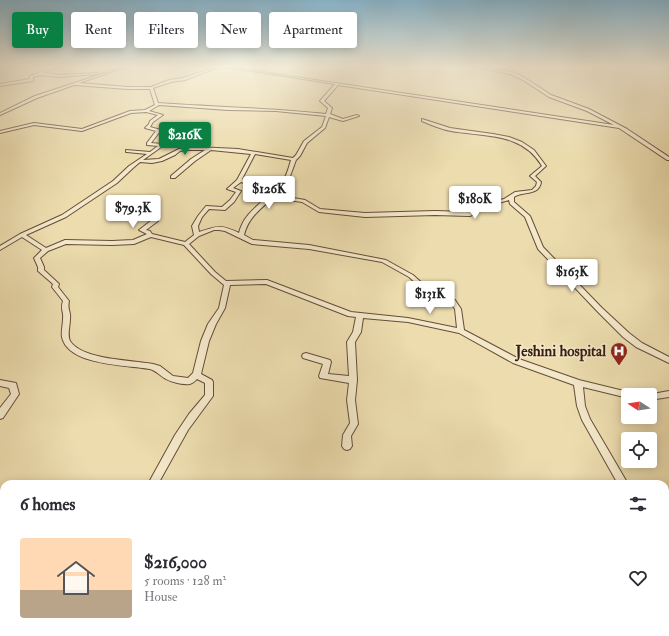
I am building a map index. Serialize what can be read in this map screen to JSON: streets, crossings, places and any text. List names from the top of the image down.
{
  "places": {
    "hospital": ["Jeshini hospital"]
  },
  "north": "left",
  "page": {
    "chip": [
      "Buy",
      "Rent",
      "Filters",
      "New",
      "Apartment"
    ],
    "price": [
      "$216K",
      "$126K",
      "$180K",
      "$79.3K",
      "$163K",
      "$131K"
    ],
    "heading": "6 homes",
    "list": [
      {
        "name": "$216,000",
        "note": "5 rooms · 128 m² · House"
      }
    ]
  }
}
